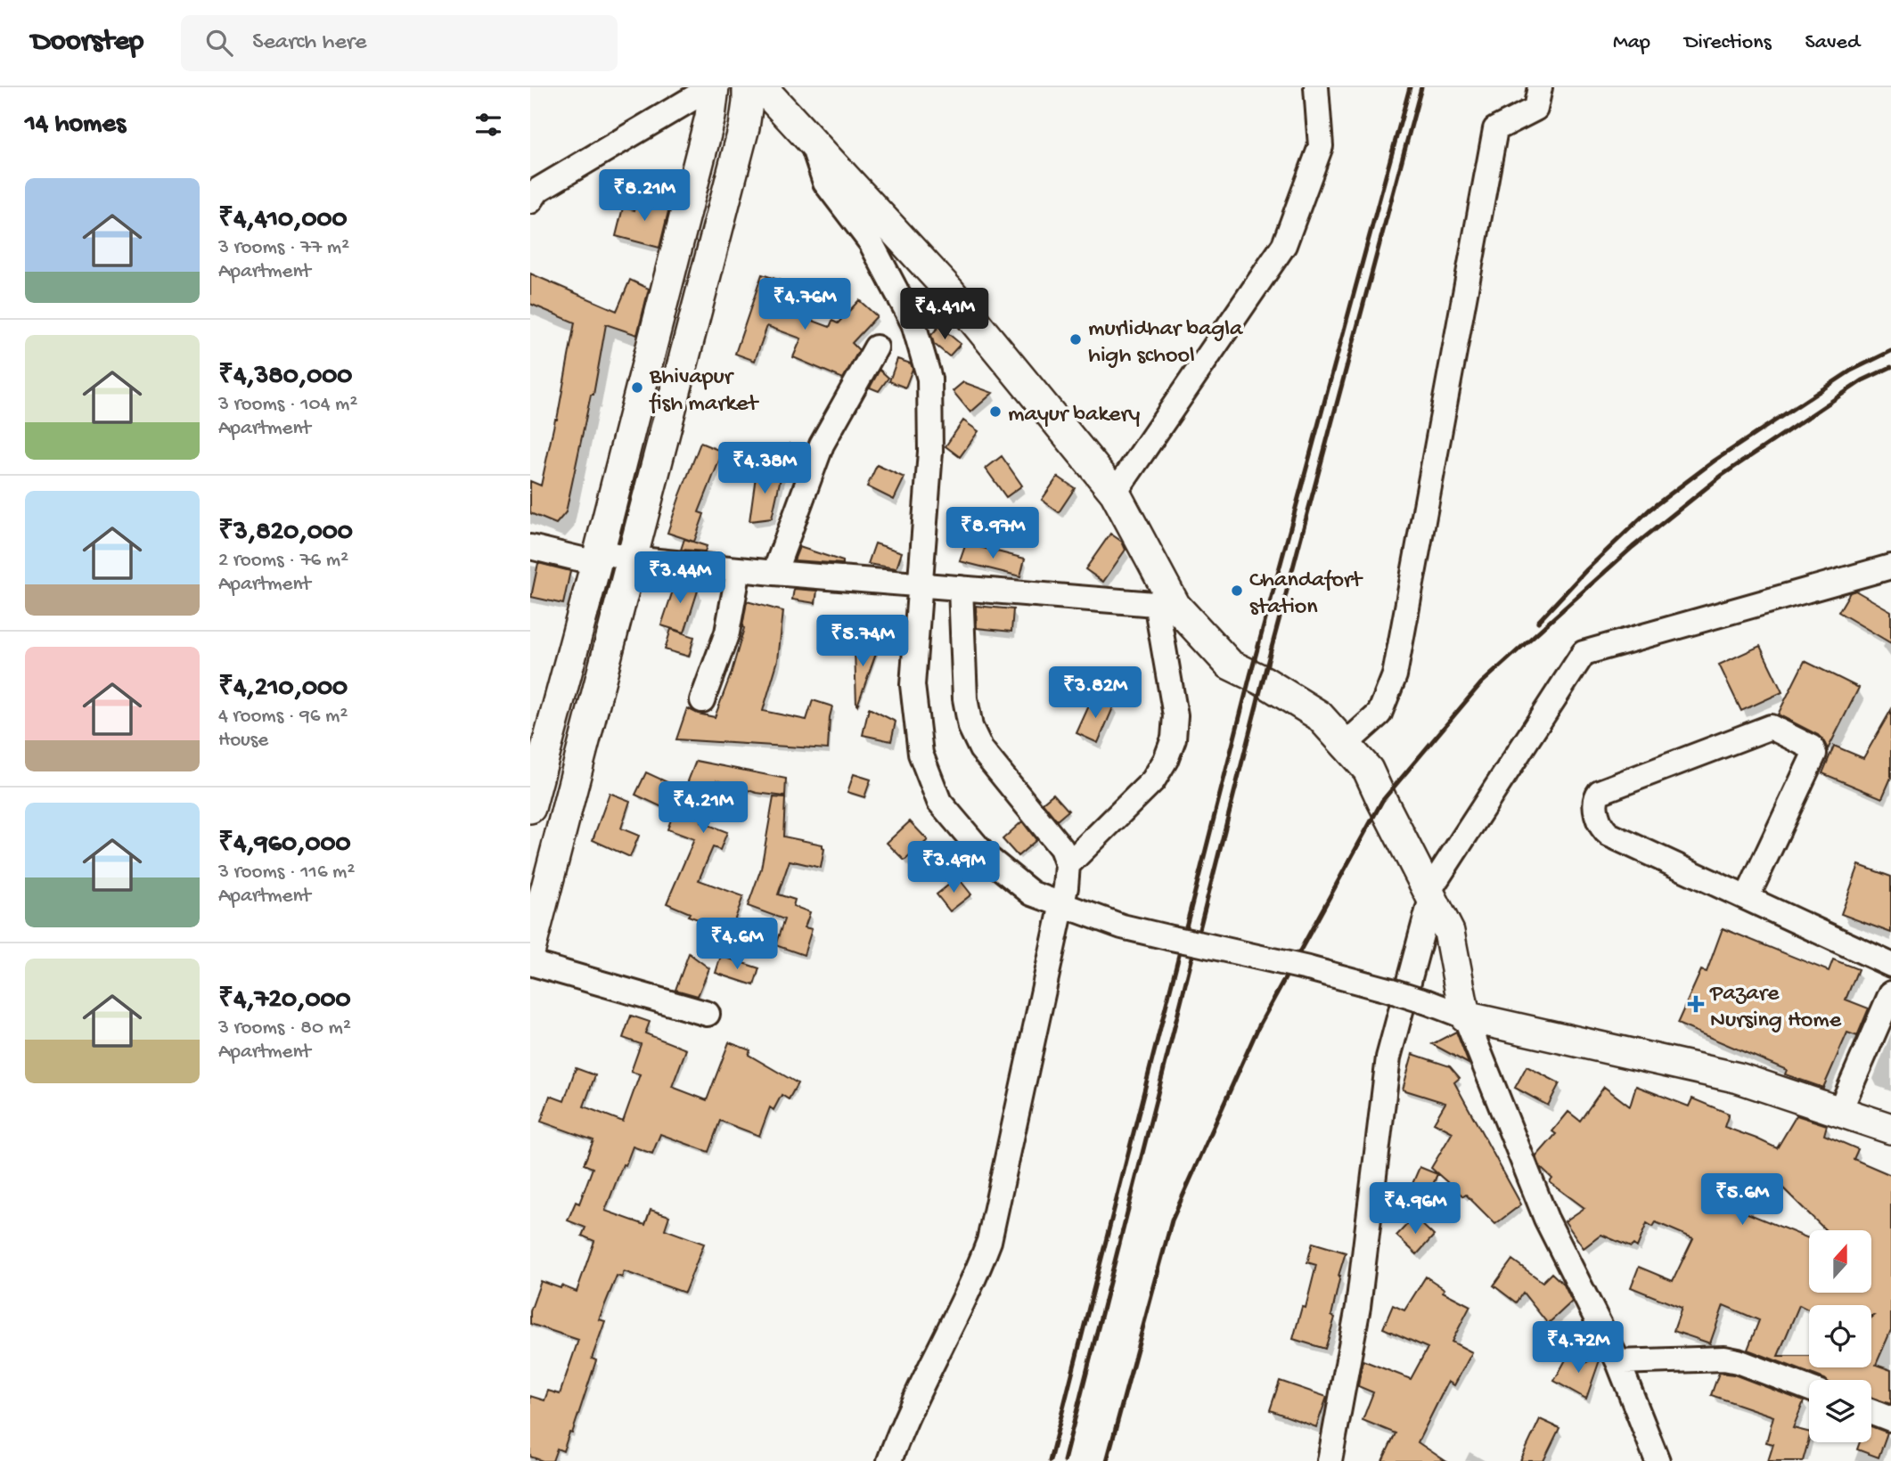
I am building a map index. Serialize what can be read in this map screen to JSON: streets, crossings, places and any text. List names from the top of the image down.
{
  "places": {
    "other": [
      "murlidhar bagla high school",
      "Bhivapur fish market",
      "mayur bakery",
      "Chandafort station"
    ],
    "health": ["Pazare Nursing Home"]
  },
  "north": "top",
  "page": {
    "header": "Doorstep",
    "search": "Search here",
    "nav": ["Map", "Directions", "Saved"],
    "heading": "14 homes",
    "list": [
      {
        "name": "₹4,410,000",
        "note": "3 rooms · 77 m² · Apartment"
      },
      {
        "name": "₹4,380,000",
        "note": "3 rooms · 104 m² · Apartment"
      },
      {
        "name": "₹3,820,000",
        "note": "2 rooms · 76 m² · Apartment"
      },
      {
        "name": "₹4,210,000",
        "note": "4 rooms · 96 m² · House"
      },
      {
        "name": "₹4,960,000",
        "note": "3 rooms · 116 m² · Apartment"
      },
      {
        "name": "₹4,720,000",
        "note": "3 rooms · 80 m² · Apartment"
      }
    ],
    "price": [
      "₹8.21M",
      "₹4.76M",
      "₹4.41M",
      "₹4.38M",
      "₹8.97M",
      "₹3.44M",
      "₹5.74M",
      "₹3.82M",
      "₹4.21M",
      "₹3.49M",
      "₹4.6M",
      "₹5.6M",
      "₹4.96M",
      "₹4.72M"
    ]
  }
}
